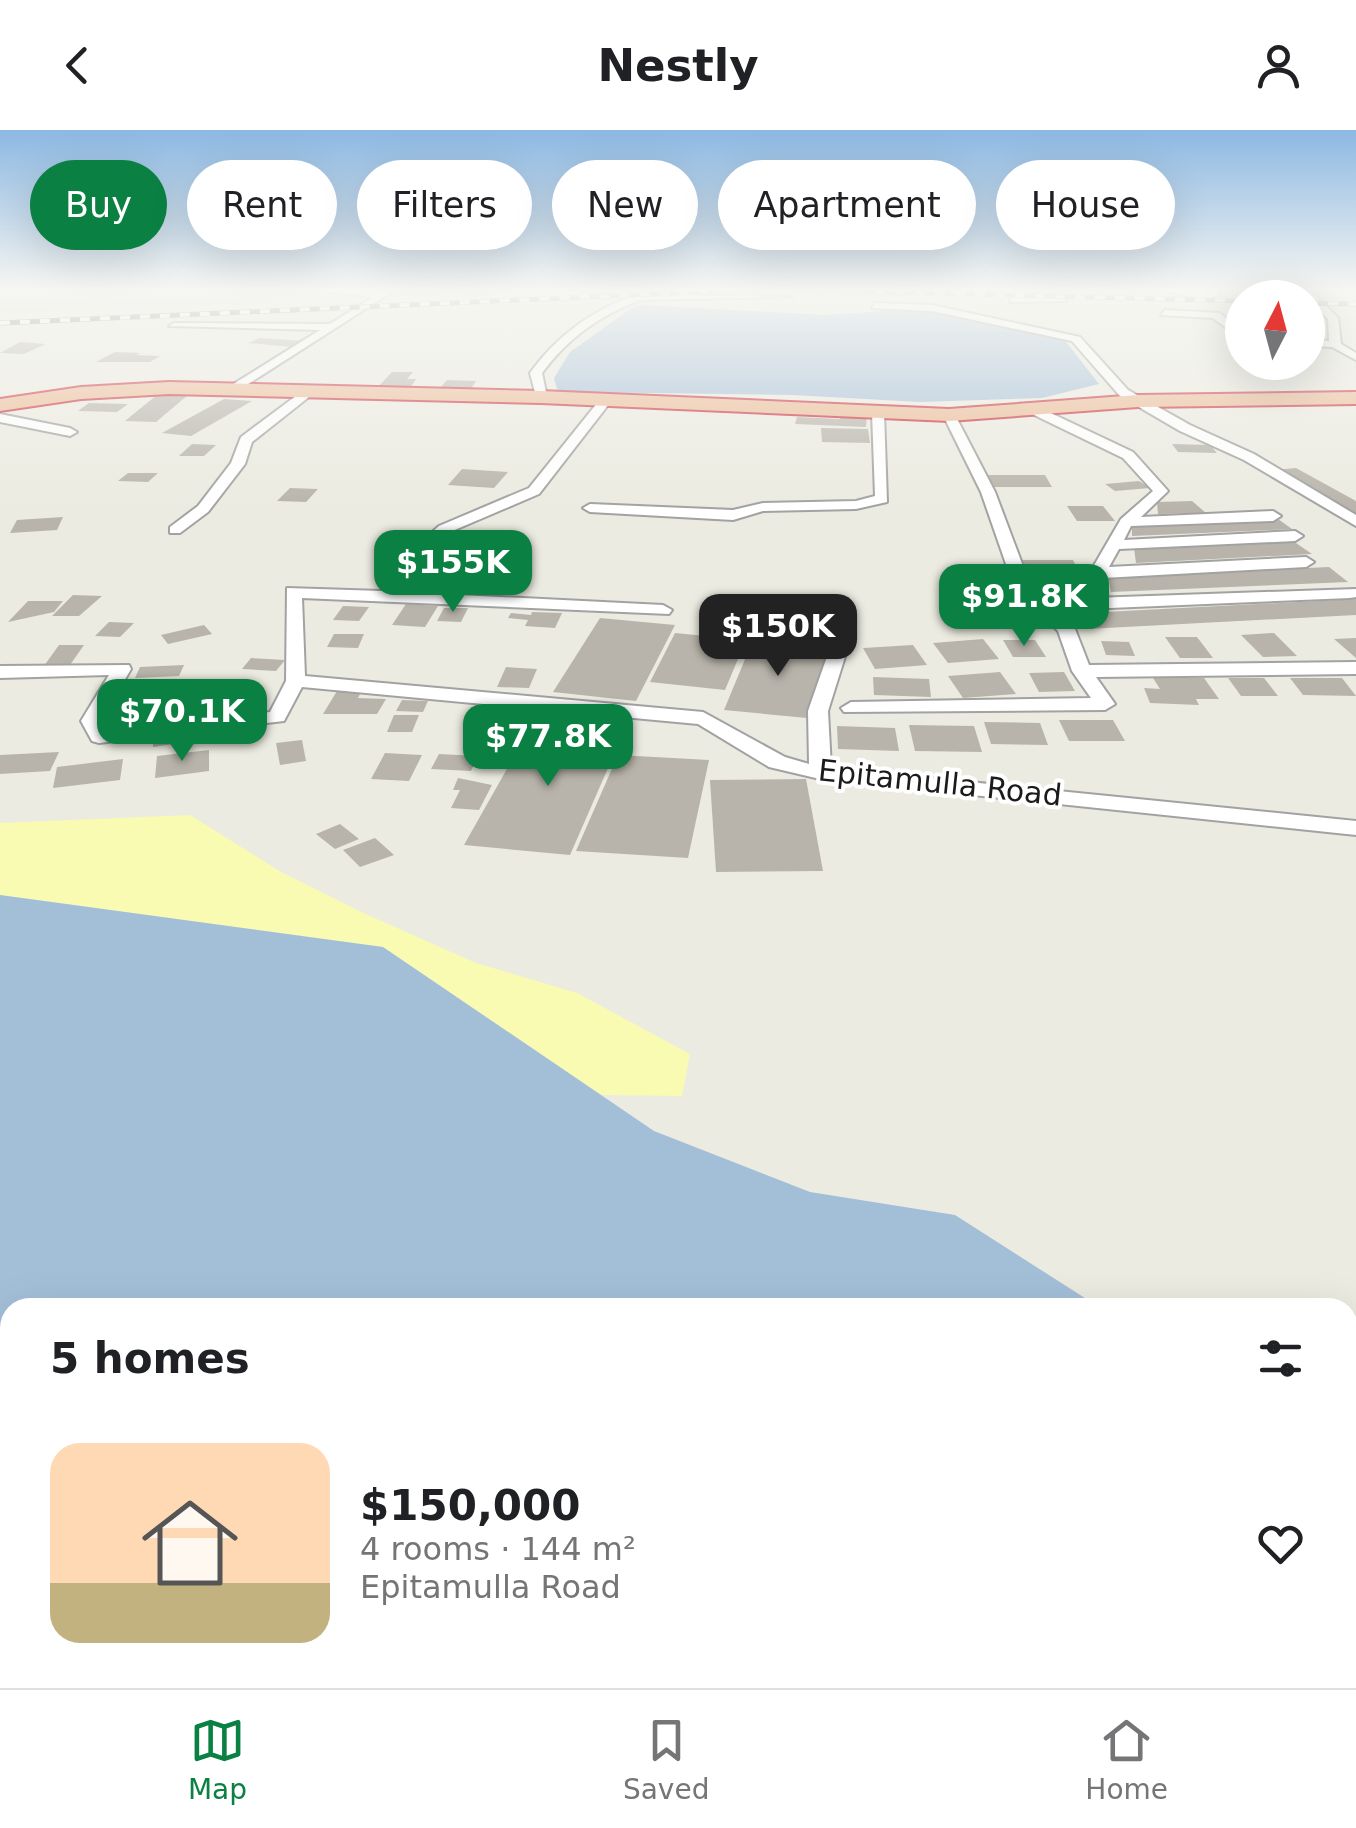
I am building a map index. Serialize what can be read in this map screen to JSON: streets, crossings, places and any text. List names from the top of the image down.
{
  "streets": {
    "street": ["Epitamulla Road"]
  },
  "north": "top",
  "page": {
    "header": "Nestly",
    "chip": [
      "Buy",
      "Rent",
      "Filters",
      "New",
      "Apartment",
      "House"
    ],
    "price": [
      "$155K",
      "$91.8K",
      "$150K",
      "$70.1K",
      "$77.8K"
    ],
    "heading": "5 homes",
    "list": [
      {
        "name": "$150,000",
        "note": "4 rooms · 144 m² · Epitamulla Road"
      }
    ],
    "tabs": ["Map", "Saved", "Home"]
  }
}
